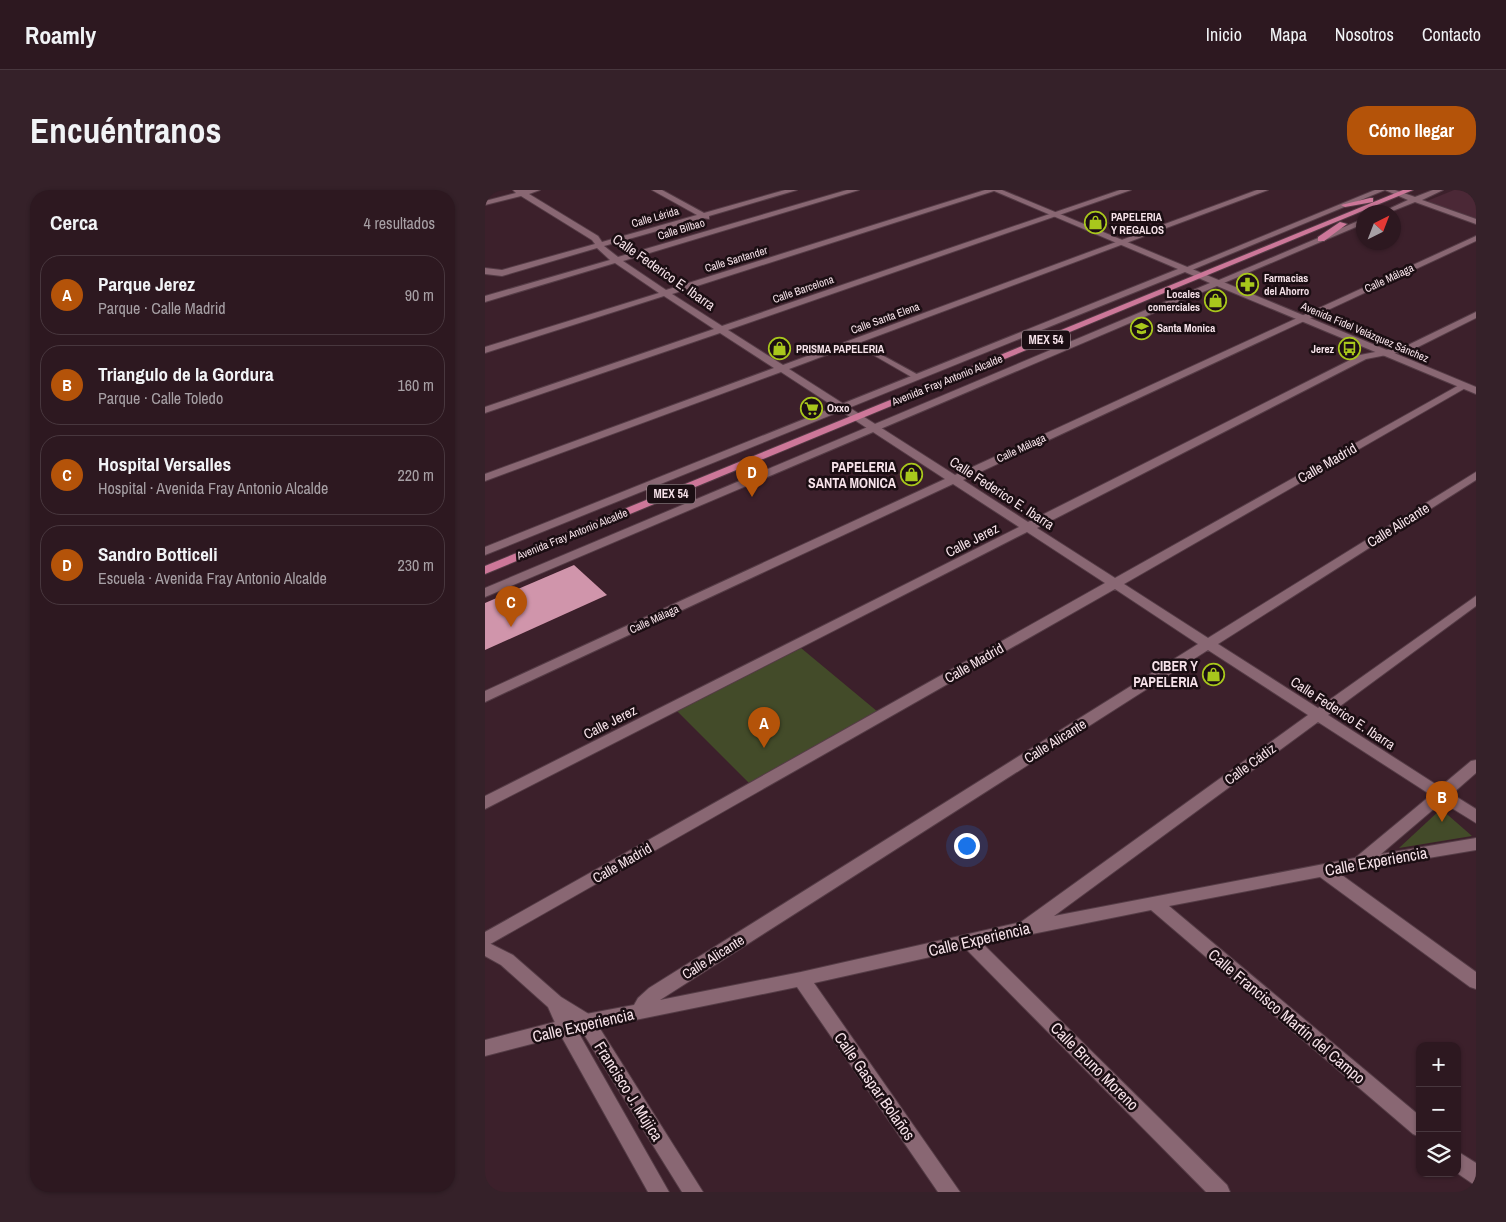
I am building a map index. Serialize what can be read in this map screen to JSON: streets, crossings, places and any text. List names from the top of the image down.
{
  "streets": {
    "main road": ["MEX 54", "Avenida Fray Antonio Alcalde"],
    "street": [
      "Calle Lérida",
      "Calle Bilbao",
      "Calle Santander",
      "Calle Federico E. Ibarra",
      "Calle Málaga",
      "Calle Barcelona",
      "Calle Santa Elena",
      "Avenida Fidel Velázquez Sánchez",
      "Calle Madrid",
      "Calle Alicante",
      "Calle Jerez",
      "Calle Cádiz",
      "Calle Experiencia",
      "Calle Francisco Martín del Campo",
      "Calle Bruno Moreno",
      "Calle Gaspar Bolaños",
      "Francisco J. Mújica"
    ]
  },
  "crossings": [
    ["Calle Lérida", "Calle Federico E. Ibarra"],
    ["Calle Bilbao", "Calle Federico E. Ibarra"],
    ["Calle Santander", "Calle Federico E. Ibarra"],
    ["Calle Santander", "Avenida Fidel Velázquez Sánchez"],
    ["Calle Federico E. Ibarra", "Calle Málaga"],
    ["Calle Federico E. Ibarra", "Calle Barcelona"],
    ["Calle Federico E. Ibarra", "Calle Santa Elena"],
    ["Calle Federico E. Ibarra", "Avenida Fray Antonio Alcalde"],
    ["Calle Federico E. Ibarra", "Calle Madrid"],
    ["Calle Federico E. Ibarra", "Calle Alicante"],
    ["Calle Federico E. Ibarra", "Calle Jerez"],
    ["Calle Federico E. Ibarra", "Calle Cádiz"],
    ["Calle Málaga", "Avenida Fidel Velázquez Sánchez"],
    ["Calle Barcelona", "Avenida Fidel Velázquez Sánchez"],
    ["Calle Santa Elena", "Avenida Fidel Velázquez Sánchez"],
    ["Avenida Fidel Velázquez Sánchez", "Avenida Fray Antonio Alcalde"],
    ["Avenida Fidel Velázquez Sánchez", "Calle Madrid"],
    ["Avenida Fidel Velázquez Sánchez", "Calle Jerez"],
    ["Calle Alicante", "Calle Experiencia"],
    ["Calle Cádiz", "Calle Experiencia"],
    ["Calle Experiencia", "Calle Francisco Martín del Campo"],
    ["Calle Experiencia", "Calle Bruno Moreno"],
    ["Calle Experiencia", "Calle Gaspar Bolaños"],
    ["Calle Experiencia", "Francisco J. Mújica"]
  ],
  "places": {
    "shop": [
      "PAPELERIA Y REGALOS",
      "Locales comerciales",
      "PRISMA PAPELERIA",
      "PAPELERIA SANTA MONICA",
      "CIBER Y PAPELERIA"
    ],
    "pharmacy": ["Farmacias del Ahorro"],
    "school or university": ["Santa Monica"],
    "bus stop": ["Jerez"],
    "supermarket": ["Oxxo"]
  },
  "north": "top right",
  "page": {
    "header": "Roamly",
    "nav": [
      "Inicio",
      "Mapa",
      "Nosotros",
      "Contacto"
    ],
    "buttons": "Cómo llegar",
    "title": "Encuéntranos",
    "heading": ["Cerca", "4 resultados"],
    "list": [
      {
        "mark": "A",
        "name": "Parque Jerez",
        "note": "Parque · Calle Madrid",
        "value": "90 m"
      },
      {
        "mark": "B",
        "name": "Triangulo de la Gordura",
        "note": "Parque · Calle Toledo",
        "value": "160 m"
      },
      {
        "mark": "C",
        "name": "Hospital Versalles",
        "note": "Hospital · Avenida Fray Antonio Alcalde",
        "value": "220 m"
      },
      {
        "mark": "D",
        "name": "Sandro Botticeli",
        "note": "Escuela · Avenida Fray Antonio Alcalde",
        "value": "230 m"
      }
    ],
    "pins": [
      "D",
      "C",
      "A",
      "B"
    ],
    "map_buttons": ["+", "−"]
  }
}
